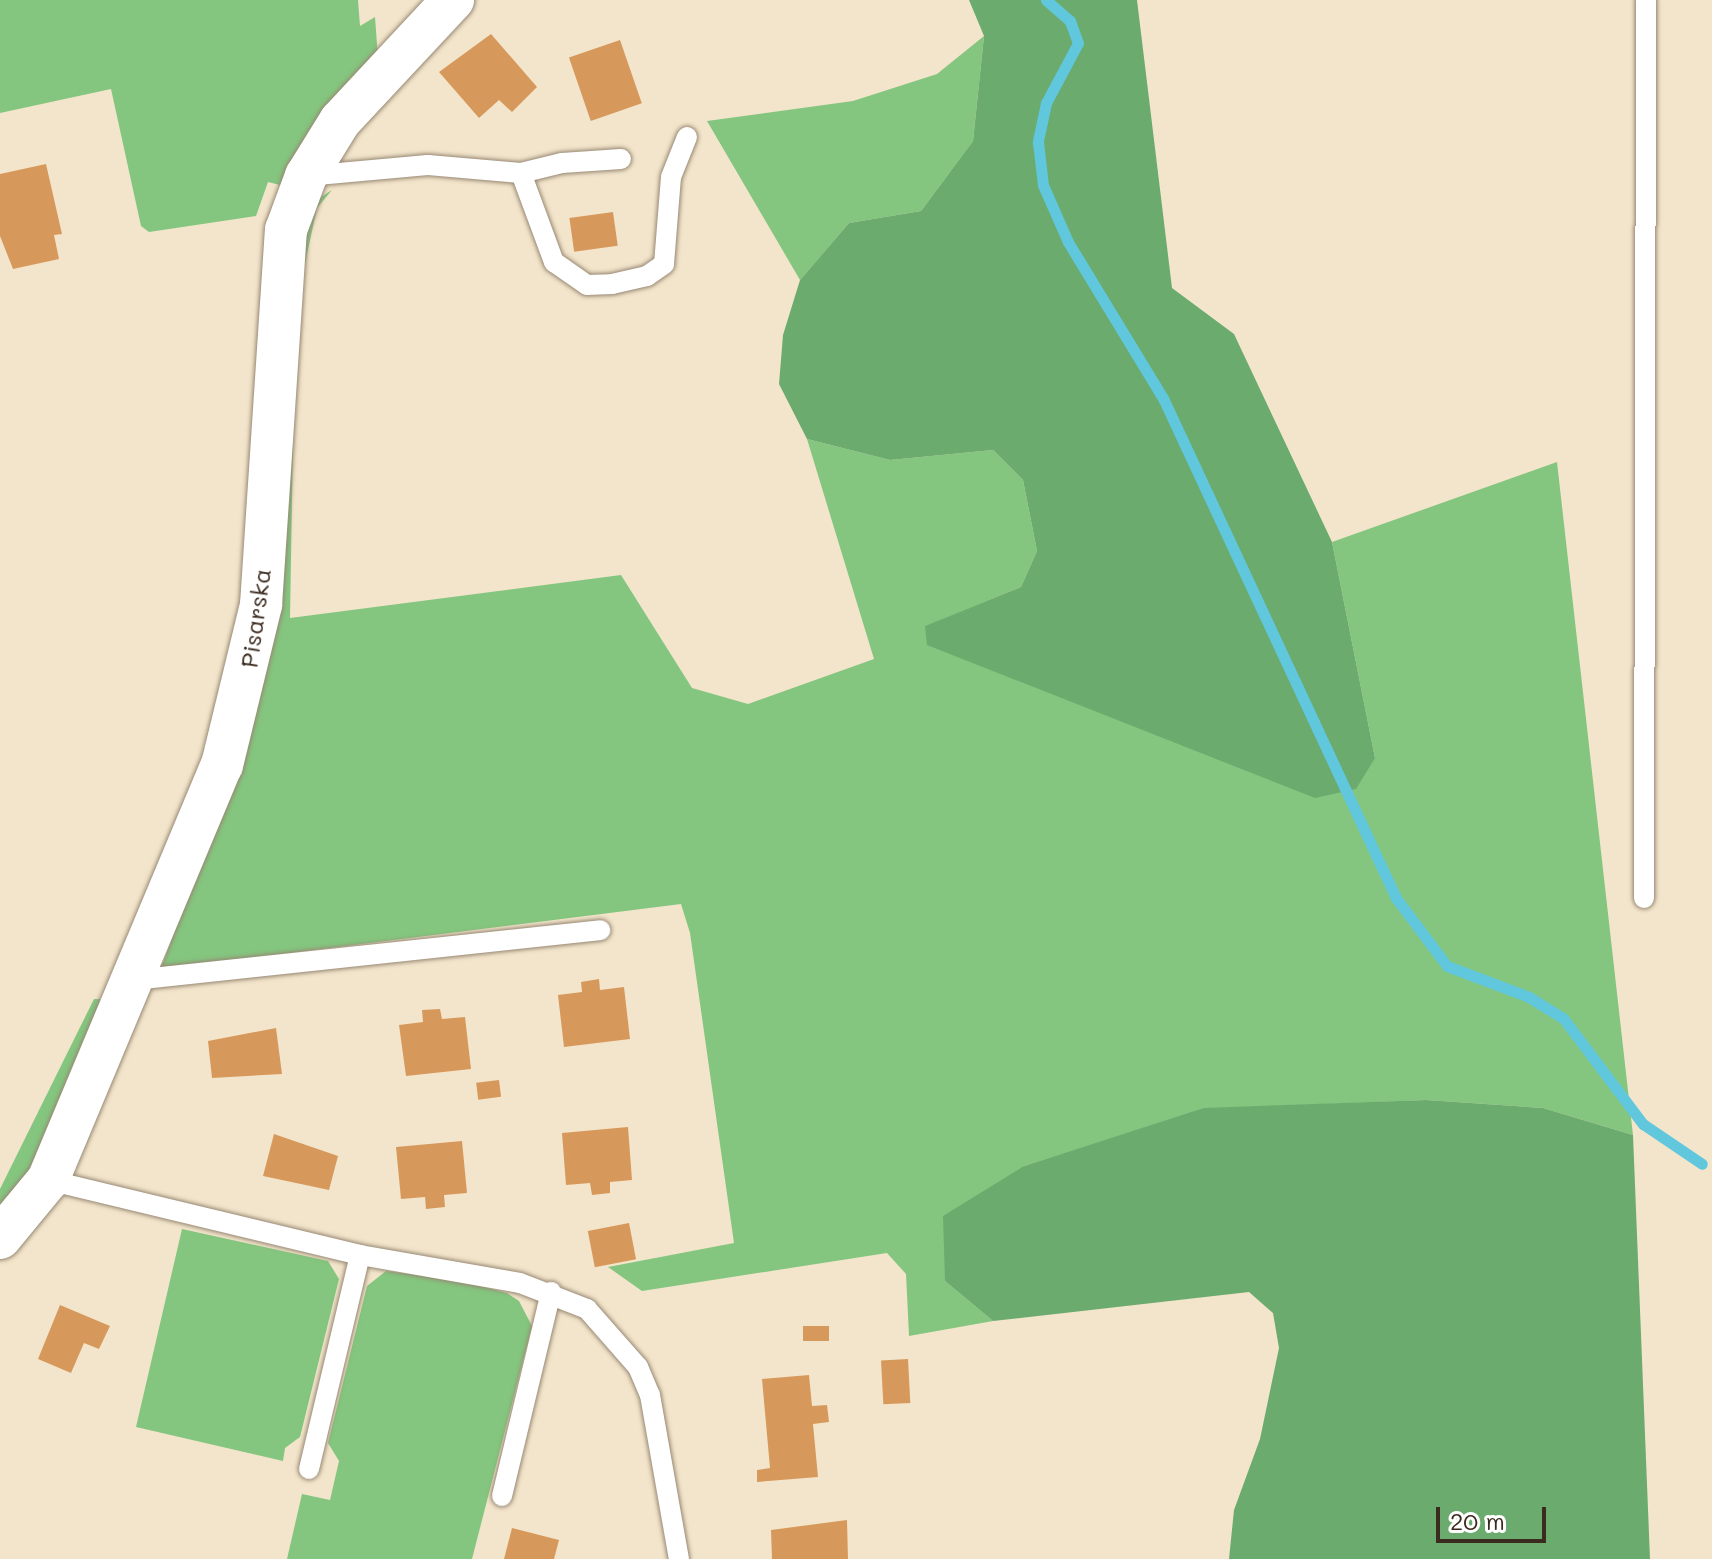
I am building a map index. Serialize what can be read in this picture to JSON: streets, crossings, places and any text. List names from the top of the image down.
{
  "streets": {
    "street": ["Pisarska"]
  },
  "scale_bar": "20 m"
}
